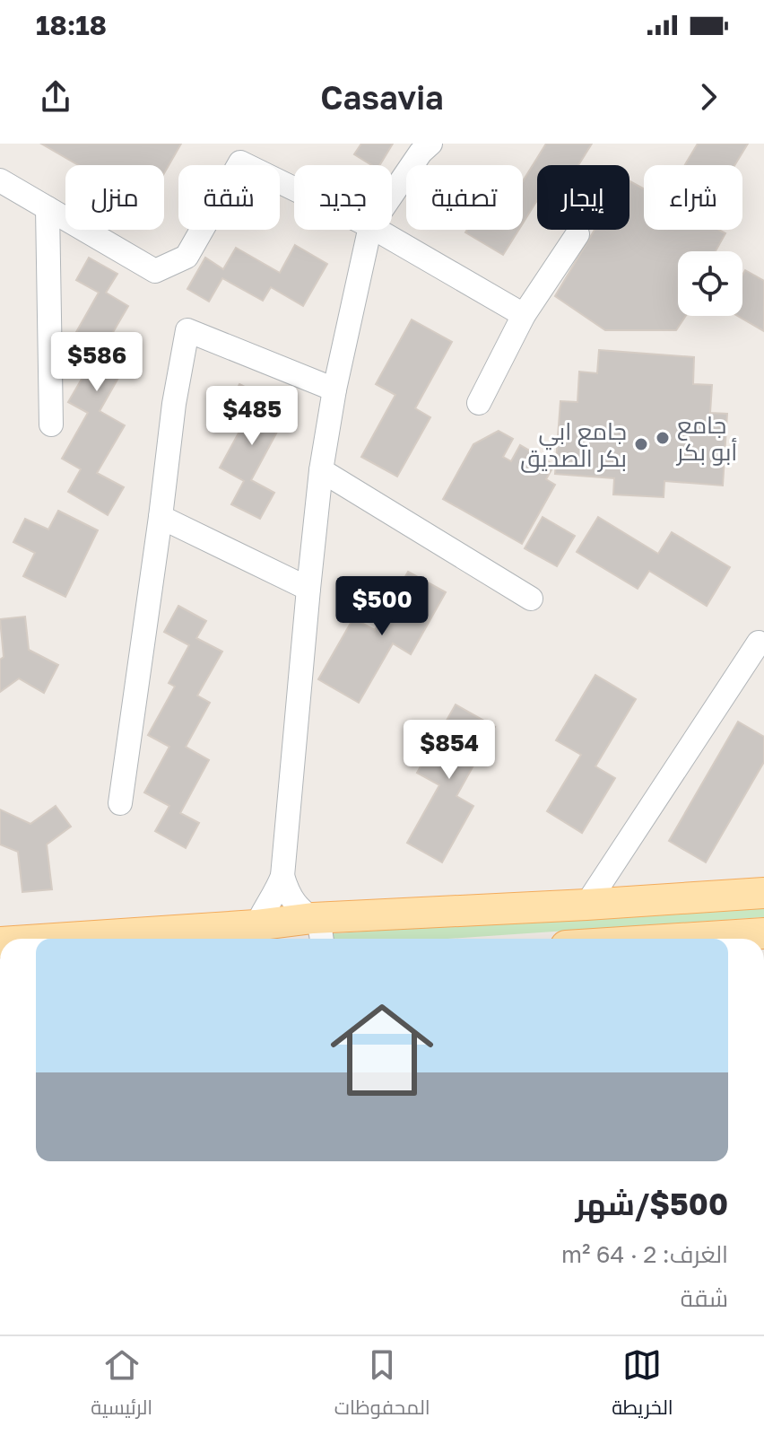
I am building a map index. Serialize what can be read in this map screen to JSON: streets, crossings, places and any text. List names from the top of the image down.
{
  "places": ["جامع أبو بكر", "جامع ابي بكر الصديق"],
  "page": {
    "status": "18:18",
    "header": "Casavia",
    "chip": [
      "شراء",
      "إيجار",
      "تصفية",
      "جديد",
      "شقة",
      "منزل"
    ],
    "price": [
      "$586",
      "$485",
      "$500",
      "$854"
    ],
    "list": [
      {
        "name": "$500/شهر",
        "note": "الغرف: 2 · 64 m² · شقة"
      }
    ],
    "tabs": ["الخريطة", "المحفوظات", "الرئيسية"]
  }
}
